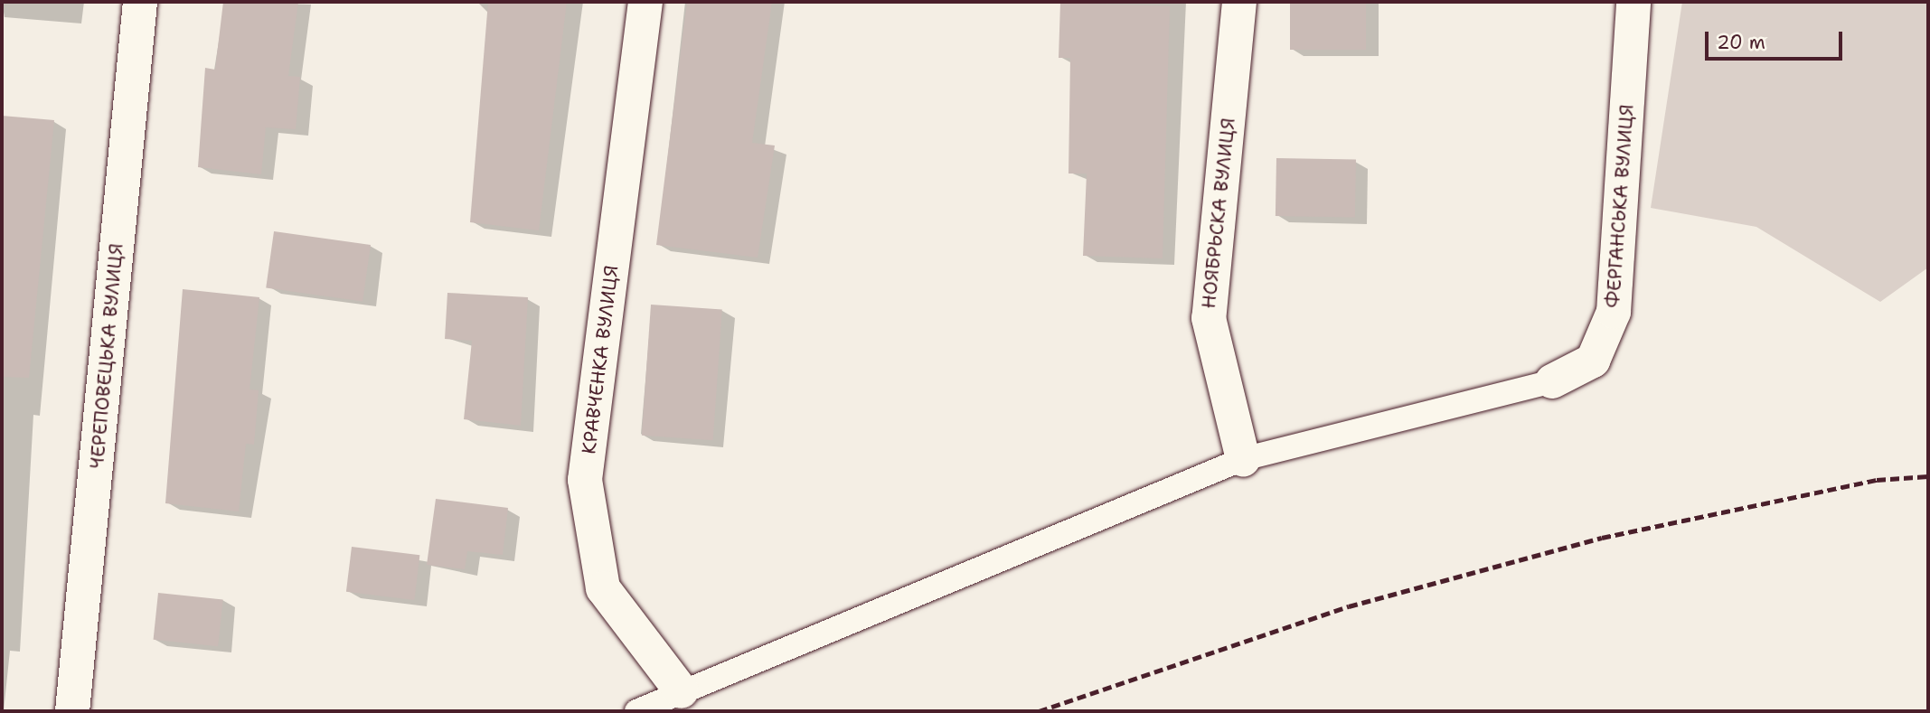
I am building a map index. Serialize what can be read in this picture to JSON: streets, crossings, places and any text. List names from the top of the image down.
{
  "streets": {
    "street": [
      "ФЕРГАНСЬКА ВУЛИЦЯ",
      "НОЯБРЬСКА ВУЛИЦЯ",
      "ЧЕРЕПОВЕЦЬКА ВУЛИЦЯ",
      "КРАВЧЕНКА ВУЛИЦЯ"
    ]
  },
  "scale_bar": "20 m"
}
